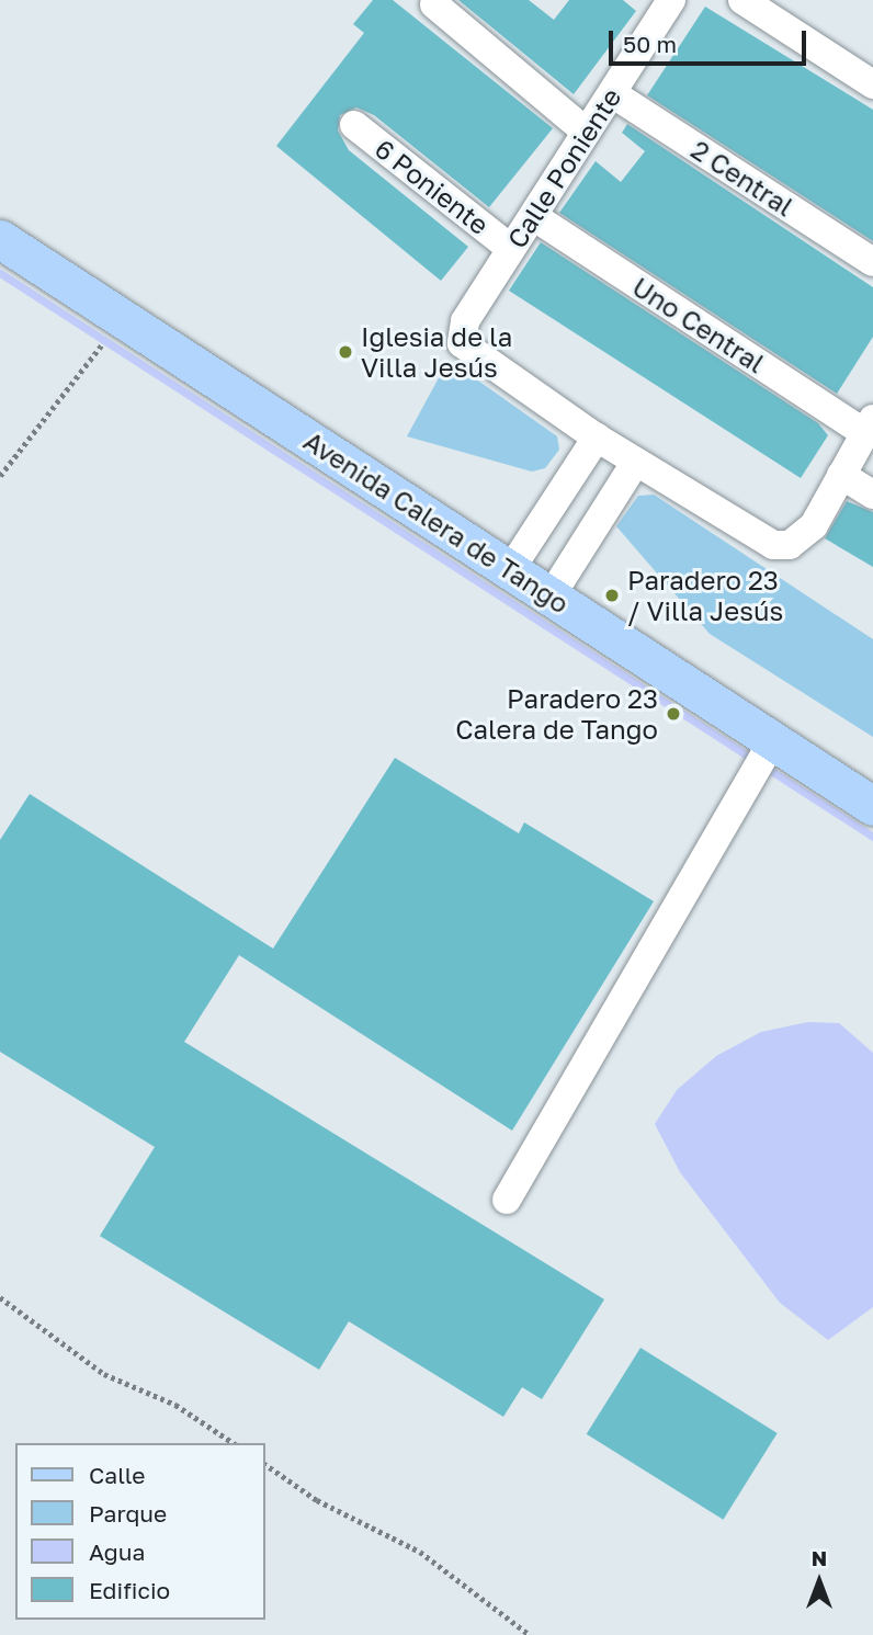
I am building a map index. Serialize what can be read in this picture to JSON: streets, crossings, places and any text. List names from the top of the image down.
{
  "streets": {
    "main road": ["Avenida Calera de Tango"],
    "street": [
      "Calle Poniente",
      "2 Central",
      "6 Poniente",
      "Uno Central"
    ]
  },
  "crossings": [
    ["Calle Poniente", "2 Central"],
    ["Calle Poniente", "6 Poniente"],
    ["Calle Poniente", "Uno Central"]
  ],
  "places": ["Iglesia de la Villa Jesús", "Paradero 23 / Villa Jesús", "Paradero 23 Calera de Tango"],
  "legend": [
    "Calle",
    "Parque",
    "Agua",
    "Edificio"
  ],
  "scale_bar": "50 m",
  "north": "top"
}
